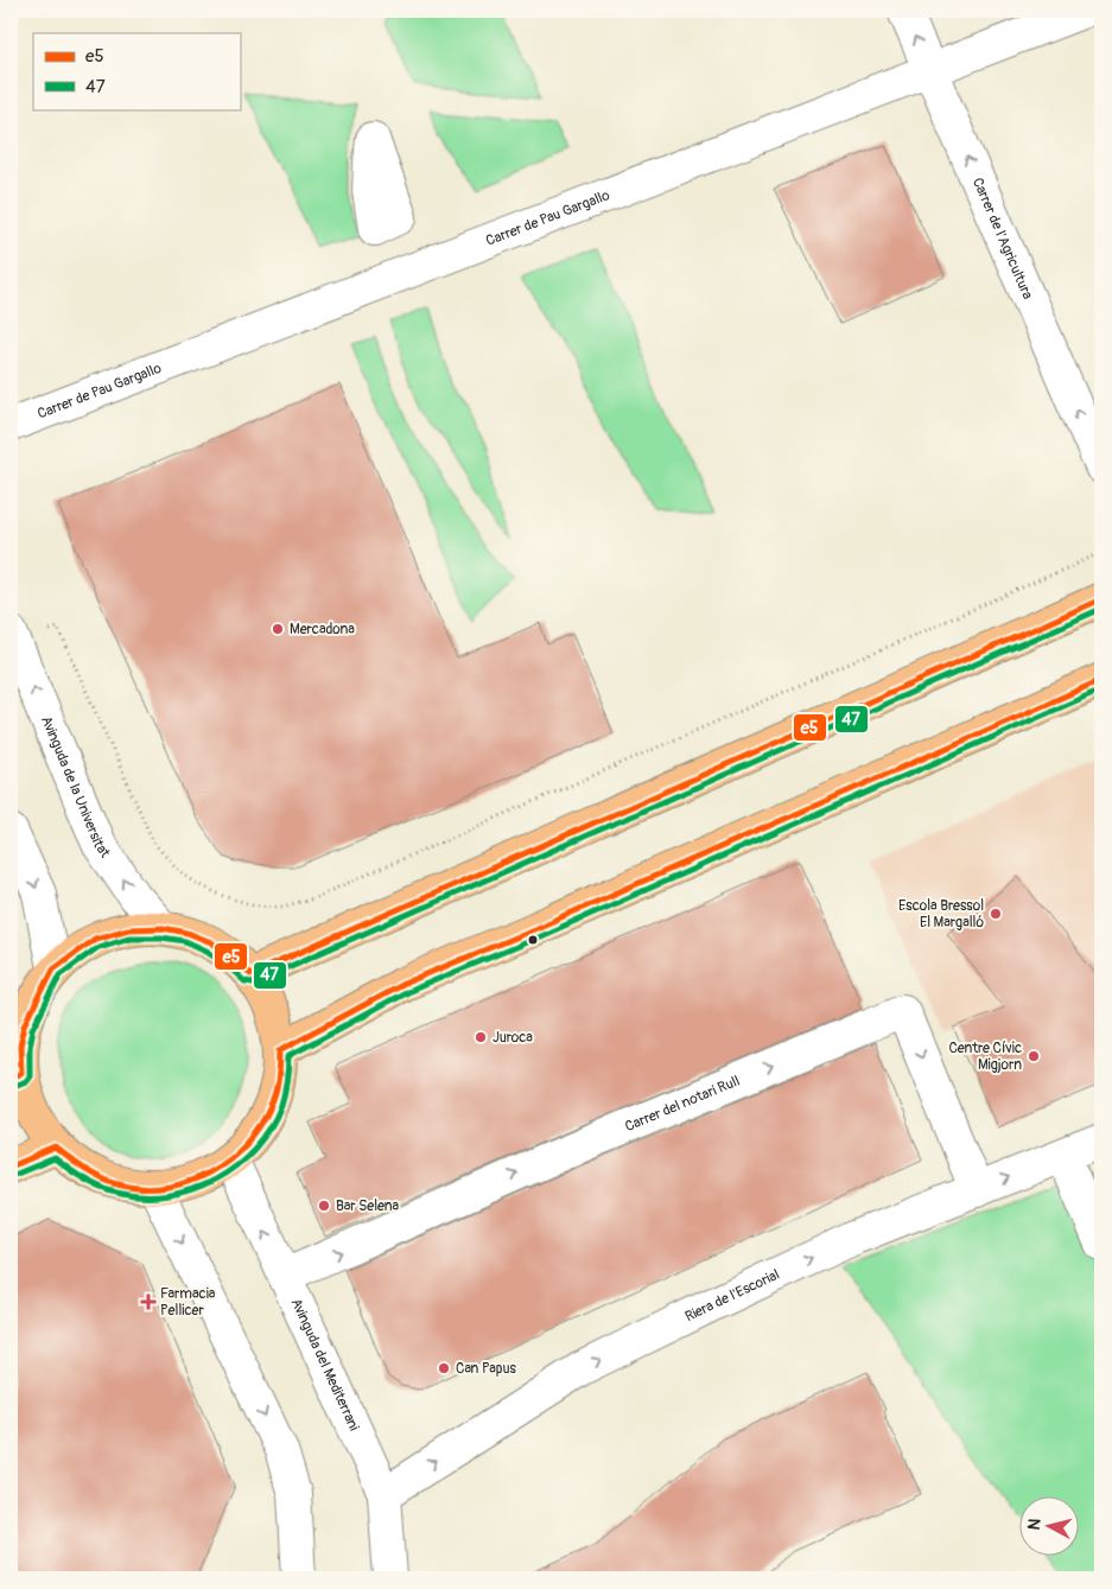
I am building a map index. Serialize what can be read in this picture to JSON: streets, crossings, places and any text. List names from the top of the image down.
{
  "streets": {
    "street": [
      "Carrer de Pau Gargallo",
      "Carrer de l'Agricultura",
      "Avinguda de la Universitat",
      "Carrer del notari Rull",
      "Riera de l'Escorial",
      "Avinguda del Mediterrani"
    ]
  },
  "crossings": [
    ["Carrer de Pau Gargallo", "Carrer de l'Agricultura"],
    ["Carrer del notari Rull", "Riera de l'Escorial"],
    ["Carrer del notari Rull", "Avinguda del Mediterrani"],
    ["Riera de l'Escorial", "Avinguda del Mediterrani"]
  ],
  "one_way": ["Carrer de l'Agricultura", "Carrer del notari Rull", "Riera de l'Escorial"],
  "places": {
    "other": [
      "Mercadona",
      "Escola Bressol El Margalló",
      "Juroca",
      "Centre Cívic Migjorn",
      "Bar Selena",
      "Can Papus"
    ],
    "health": ["Farmacia Pellicer"]
  },
  "lines": ["transit line e5", "transit line 47"],
  "legend": ["e5", "47"],
  "north": "left"
}
